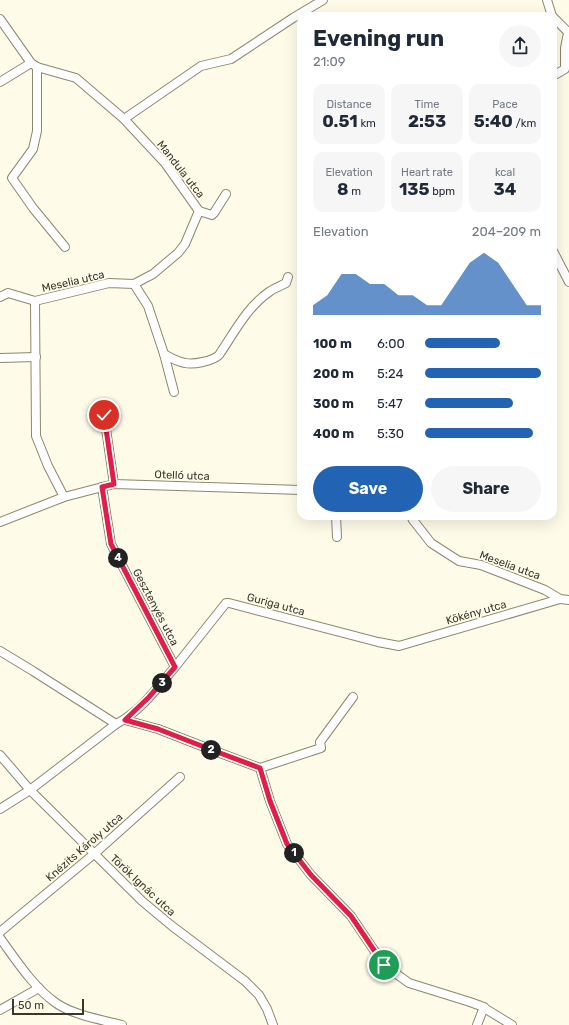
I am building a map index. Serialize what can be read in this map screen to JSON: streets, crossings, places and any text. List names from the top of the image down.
{
  "streets": {
    "street": [
      "Mandula utca",
      "Meselia utca",
      "Otelló utca",
      "Guriga utca",
      "Gesztenyés utca",
      "Kökény utca",
      "Knézits Károly utca",
      "Török Ignác utca"
    ]
  },
  "crossings": [
    ["Mandula utca", "Meselia utca"],
    ["Meselia utca", "Kökény utca"],
    ["Otelló utca", "Gesztenyés utca"],
    ["Guriga utca", "Gesztenyés utca"],
    ["Guriga utca", "Kökény utca"],
    ["Knézits Károly utca", "Török Ignác utca"]
  ],
  "scale_bar": "50 m",
  "page": {
    "heading": ["Evening run", "21:09"],
    "stats": [
      ["Distance", "0.51 km"],
      ["Time", "2:53"],
      ["Pace", "5:40 /km"],
      ["Elevation", "8 m"],
      ["Heart rate", "135 bpm"],
      ["kcal", "34"]
    ],
    "chart": ["Elevation", "204–209 m"],
    "list": [
      {
        "name": "100 m",
        "note": "6:00"
      },
      {
        "name": "200 m",
        "note": "5:24"
      },
      {
        "name": "300 m",
        "note": "5:47"
      },
      {
        "name": "400 m",
        "note": "5:30"
      }
    ],
    "buttons": ["Save", "Share"],
    "pins": [
      "4",
      "3",
      "2",
      "1"
    ],
    "scale": "50 m"
  }
}
